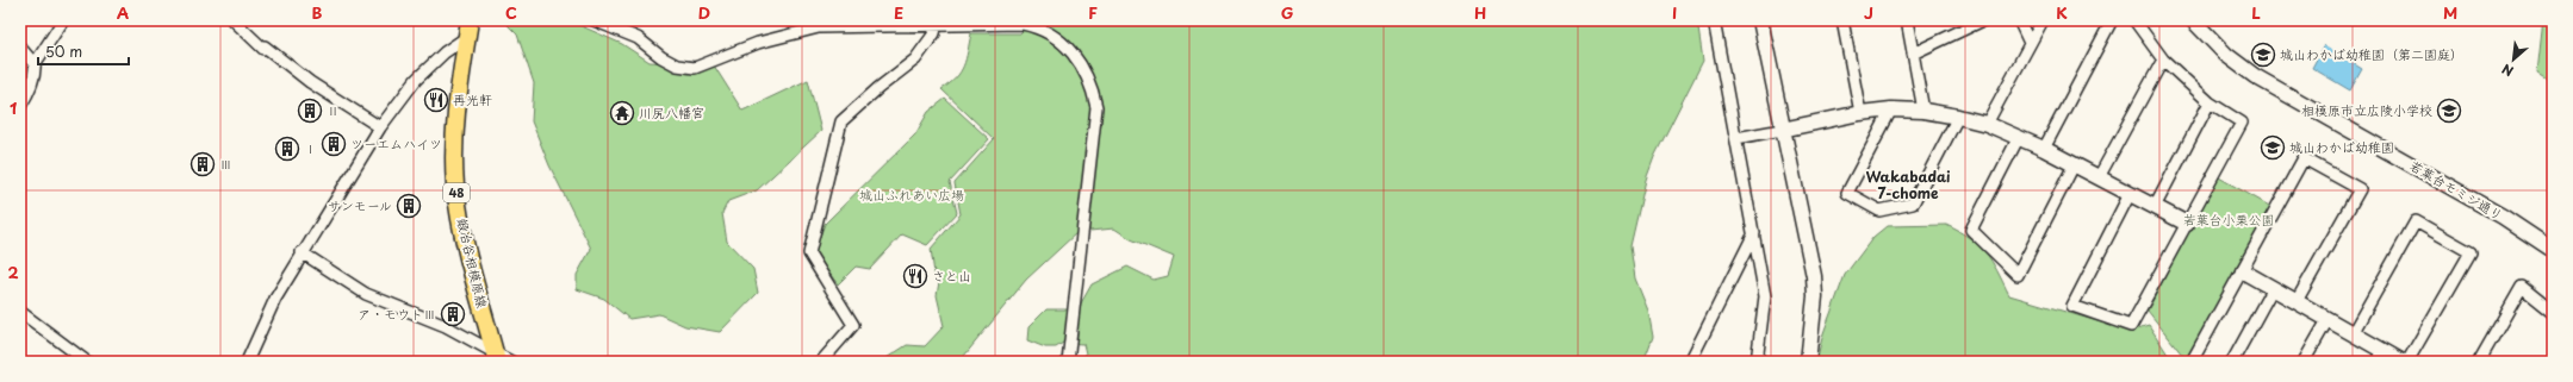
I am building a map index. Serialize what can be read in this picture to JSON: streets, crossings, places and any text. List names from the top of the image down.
{
  "streets": {
    "main road": ["48", "鍛冶谷相模原線"],
    "street": ["若葉台モミジ通り"]
  },
  "districts": ["Wakabadai 7-chome"],
  "parks": ["城山ふれあい広場", "若葉台小栗公園"],
  "places": {
    "school or university": ["城山わかば幼稚園（第二園庭）", "相模原市立広陵小学校", "城山わかば幼稚園"],
    "restaurant": ["再光軒", "さと山"],
    "building": [
      "Ⅱ",
      "ツーエムハイツ",
      "Ⅰ",
      "Ⅲ",
      "サンモール",
      "ア・モウトⅢ"
    ],
    "temple": ["川尻八幡宮"]
  },
  "scale_bar": "50 m",
  "north": "bottom left",
  "grid": {
    "columns": [
      "A",
      "B",
      "C",
      "D",
      "E",
      "F",
      "G",
      "H",
      "I",
      "J",
      "K",
      "L",
      "M"
    ],
    "rows": ["1", "2"]
  }
}
